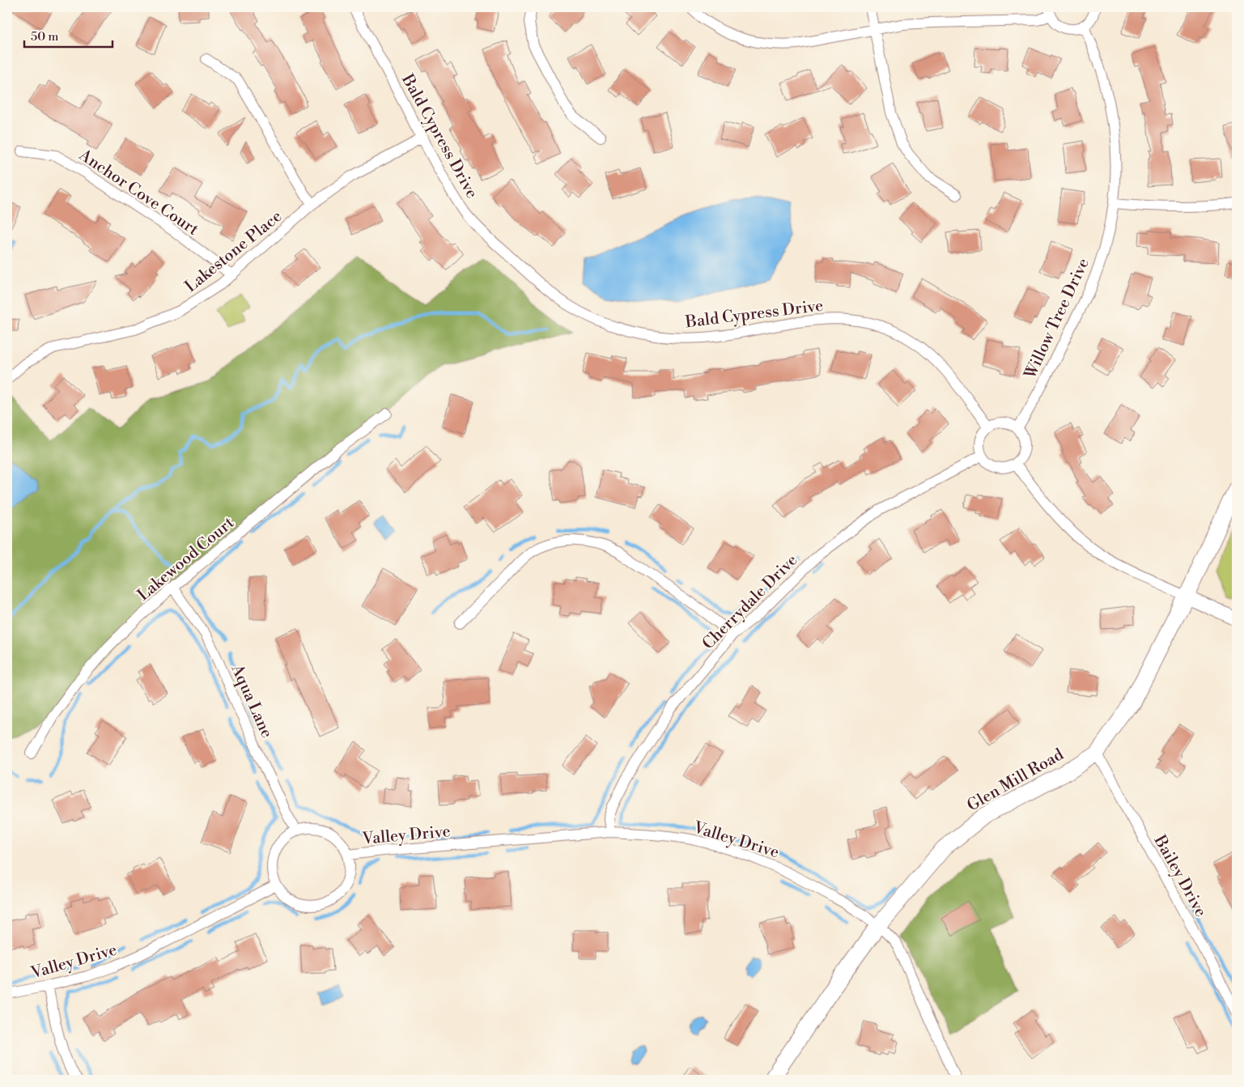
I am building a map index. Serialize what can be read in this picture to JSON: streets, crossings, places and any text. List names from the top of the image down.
{
  "streets": {
    "main road": ["Glen Mill Road"],
    "street": [
      "Bald Cypress Drive",
      "Anchor Cove Court",
      "Lakestone Place",
      "Willow Tree Drive",
      "Lakewood Court",
      "Cherrydale Drive",
      "Aqua Lane",
      "Valley Drive",
      "Bailey Drive"
    ]
  },
  "crossings": [
    ["Bald Cypress Drive", "Lakestone Place"],
    ["Bald Cypress Drive", "Willow Tree Drive"],
    ["Bald Cypress Drive", "Cherrydale Drive"],
    ["Anchor Cove Court", "Lakestone Place"],
    ["Willow Tree Drive", "Cherrydale Drive"],
    ["Lakewood Court", "Aqua Lane"],
    ["Cherrydale Drive", "Valley Drive"],
    ["Aqua Lane", "Valley Drive"],
    ["Glen Mill Road", "Valley Drive"],
    ["Glen Mill Road", "Bailey Drive"]
  ],
  "scale_bar": "50 m"
}
